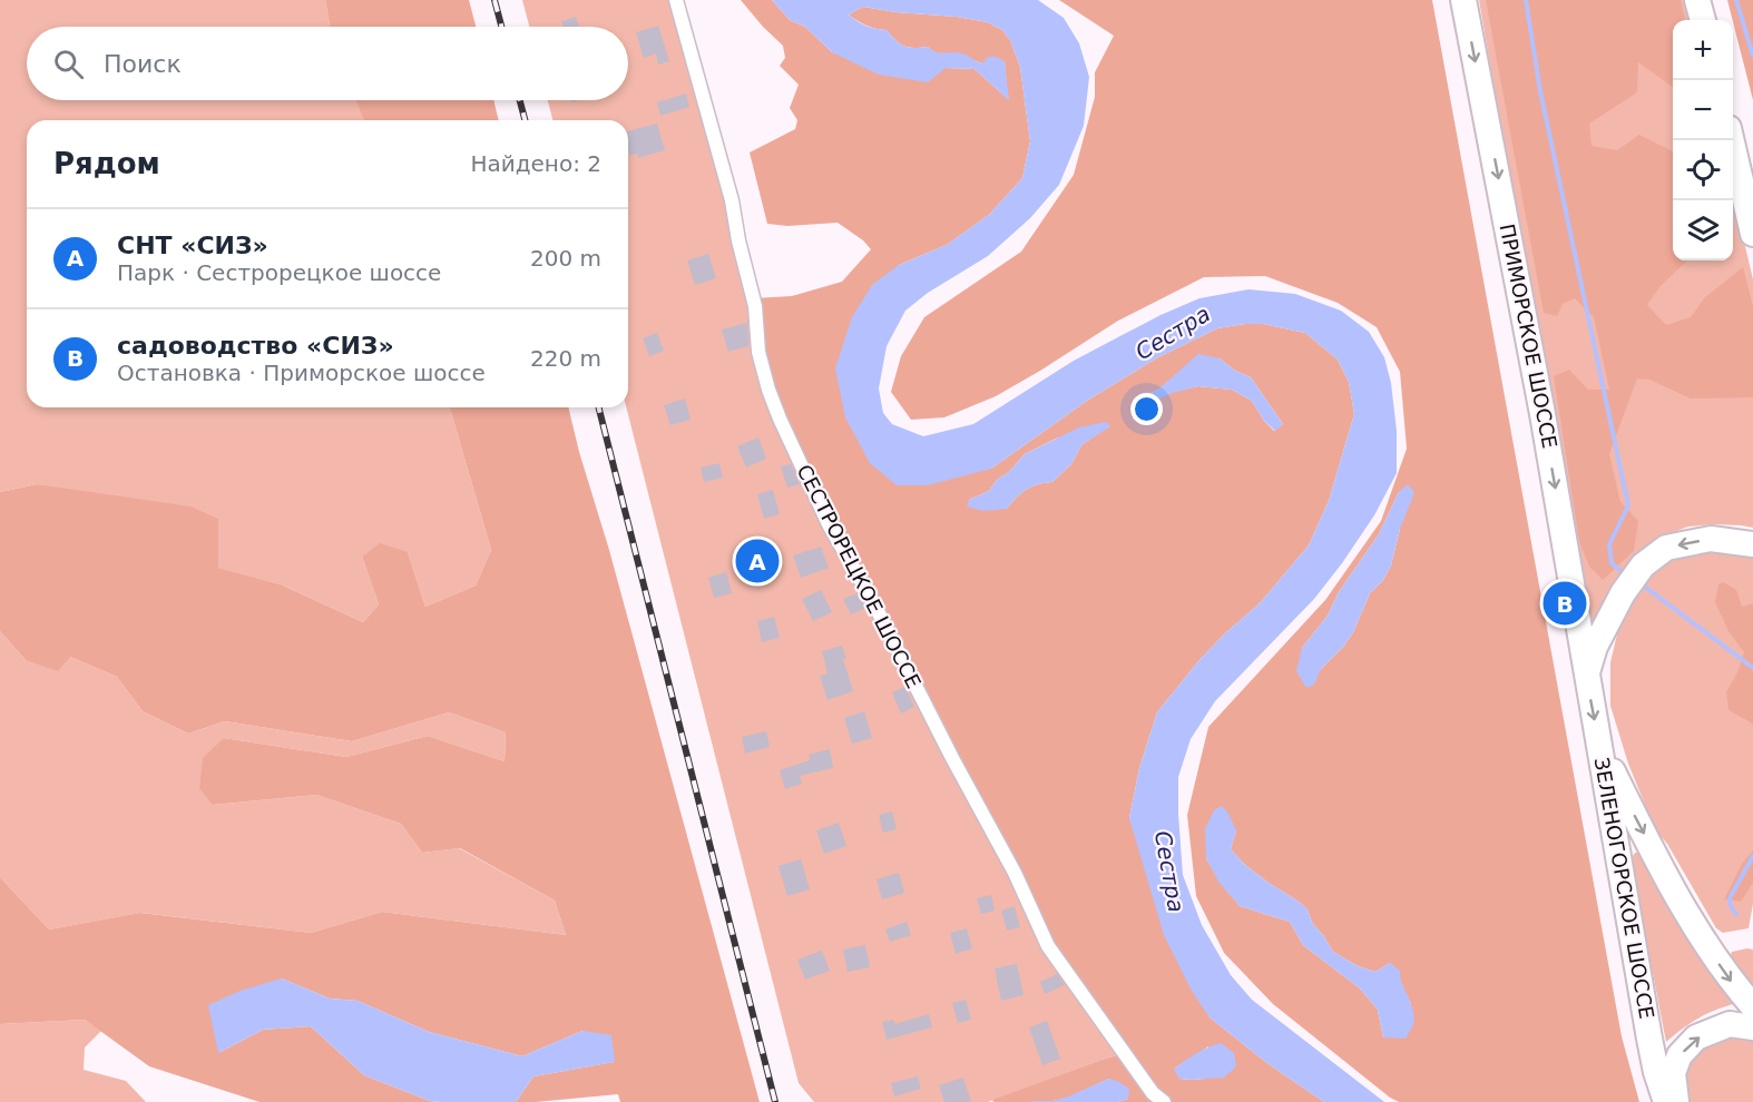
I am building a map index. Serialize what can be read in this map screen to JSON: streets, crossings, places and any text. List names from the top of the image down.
{
  "streets": {
    "highway": ["ПРИМОРСКОЕ ШОССЕ", "ЗЕЛЕНОГОРСКОЕ ШОССЕ"],
    "street": ["СЕСТРОРЕЦКОЕ ШОССЕ"]
  },
  "crossings": [
    ["ПРИМОРСКОЕ ШОССЕ", "ЗЕЛЕНОГОРСКОЕ ШОССЕ"]
  ],
  "one_way": ["ПРИМОРСКОЕ ШОССЕ"],
  "water": ["Сестра"],
  "page": {
    "map_buttons": ["+", "−"],
    "search": "Поиск",
    "heading": ["Рядом", "Найдено: 2"],
    "list": [
      {
        "mark": "A",
        "name": "СНТ «СИЗ»",
        "note": "Парк · Сестрорецкое шоссе",
        "value": "200 m"
      },
      {
        "mark": "B",
        "name": "садоводство «СИЗ»",
        "note": "Остановка · Приморское шоссе",
        "value": "220 m"
      }
    ],
    "pins": ["A", "B"]
  }
}
